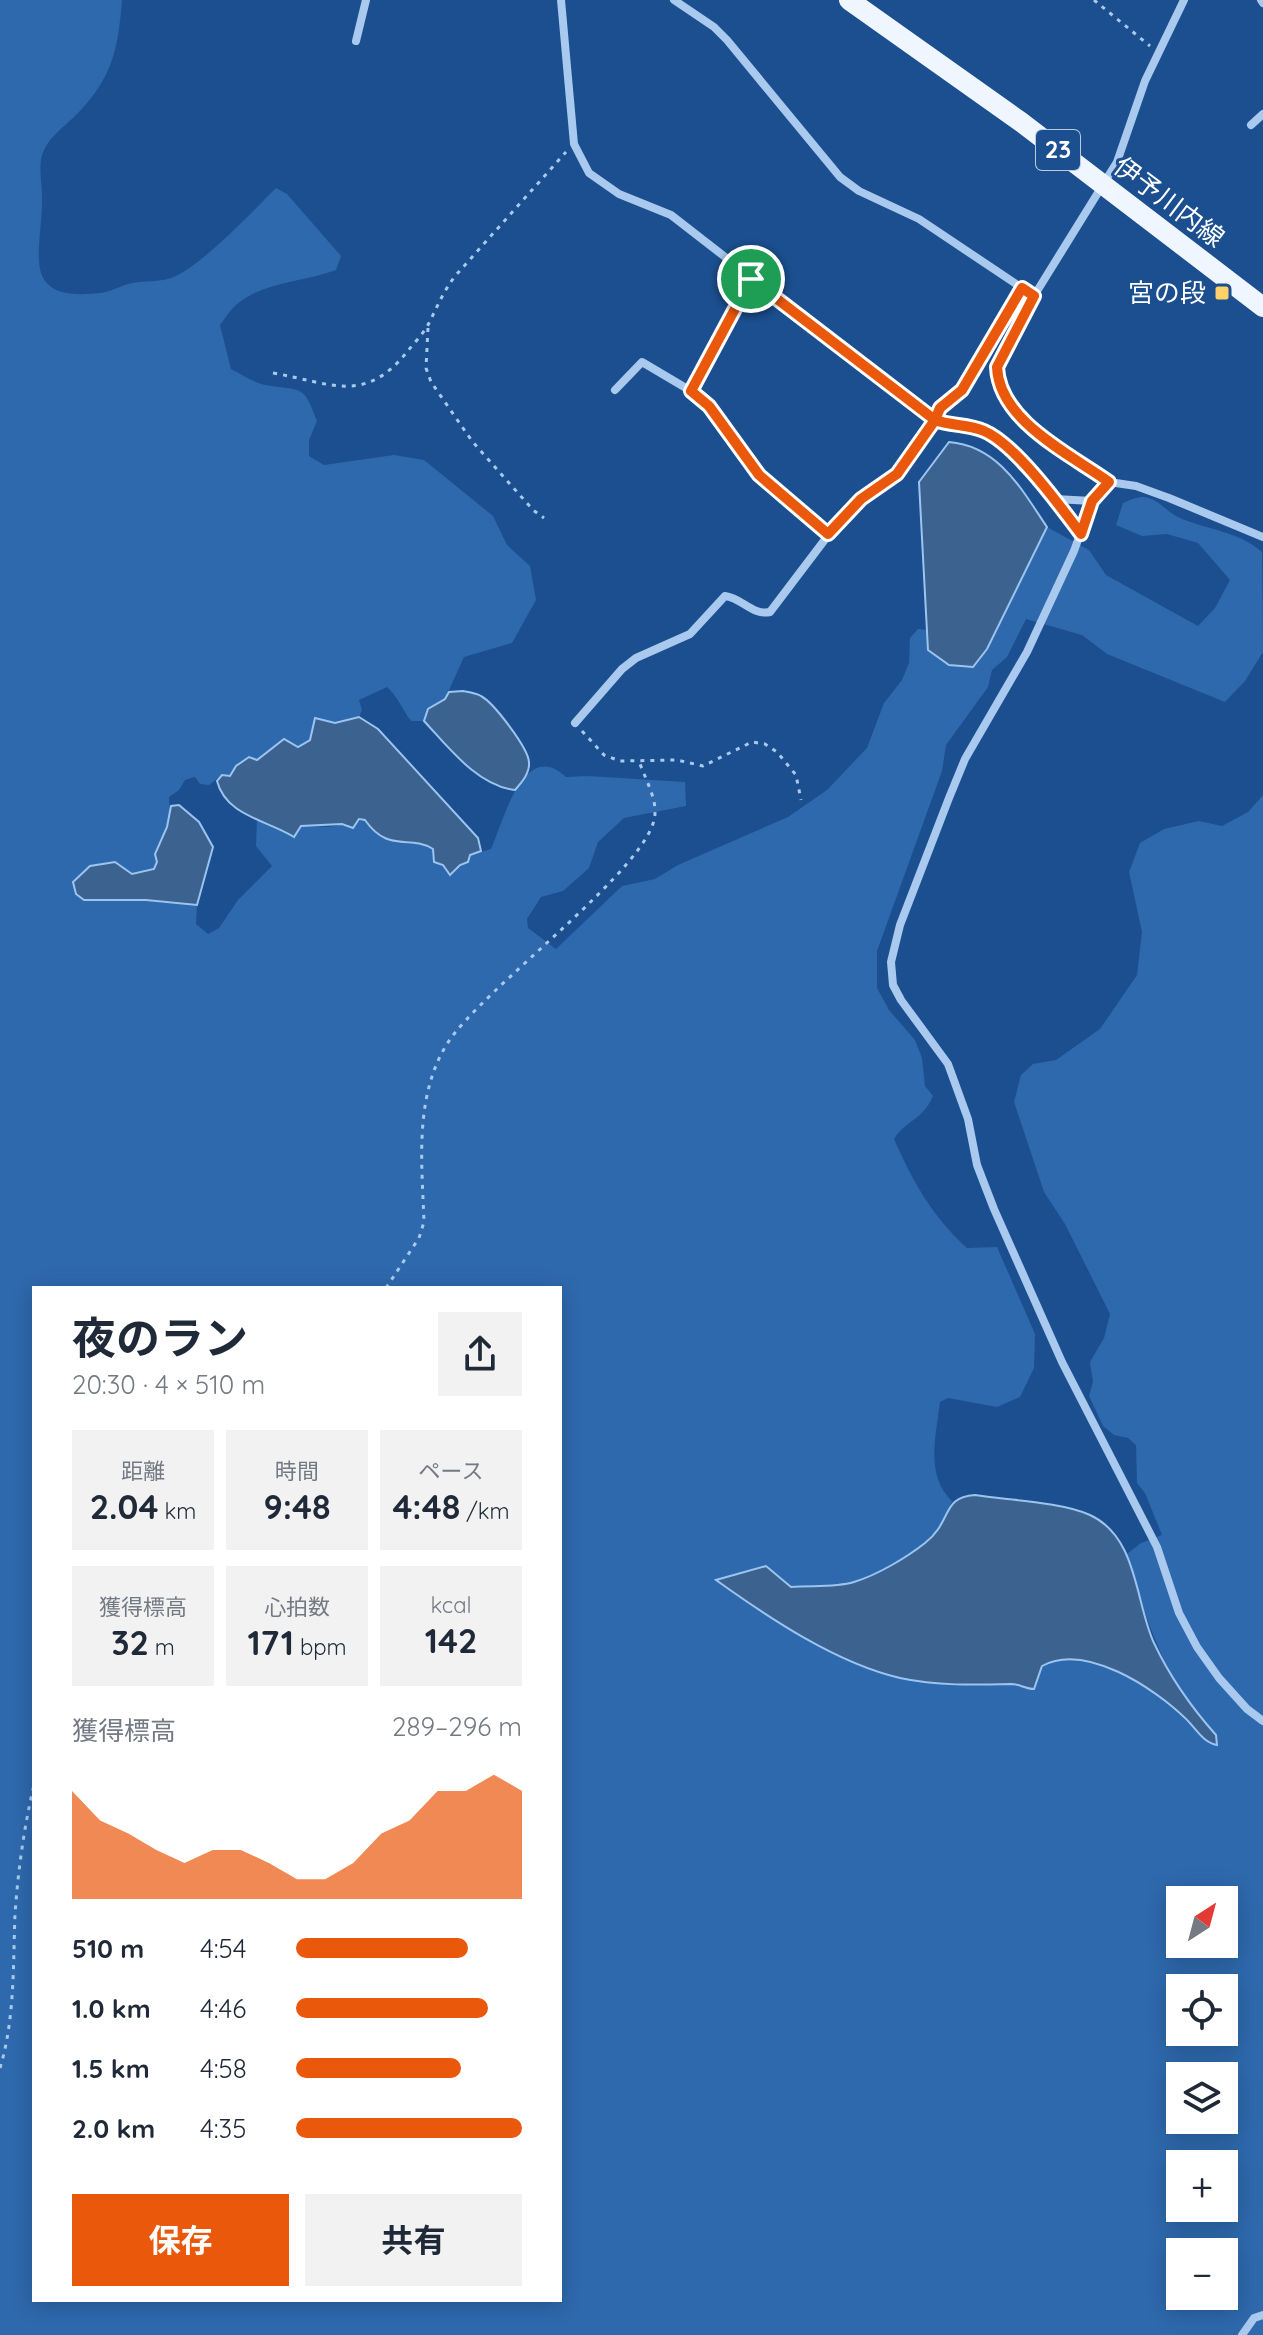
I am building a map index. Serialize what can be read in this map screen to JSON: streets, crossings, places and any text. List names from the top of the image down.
{
  "streets": {
    "main road": ["23", "伊予川内線"]
  },
  "places": {
    "transit": ["宮の段"]
  },
  "north": "top right",
  "page": {
    "heading": ["夜のラン", "20:30 · 4 × 510 m"],
    "stats": [
      ["距離", "2.04 km"],
      ["時間", "9:48"],
      ["ペース", "4:48 /km"],
      ["獲得標高", "32 m"],
      ["心拍数", "171 bpm"],
      ["kcal", "142"]
    ],
    "chart": ["獲得標高", "289–296 m"],
    "map_buttons": ["+", "−"],
    "list": [
      {
        "name": "510 m",
        "note": "4:54"
      },
      {
        "name": "1.0 km",
        "note": "4:46"
      },
      {
        "name": "1.5 km",
        "note": "4:58"
      },
      {
        "name": "2.0 km",
        "note": "4:35"
      }
    ],
    "buttons": ["保存", "共有"]
  }
}
